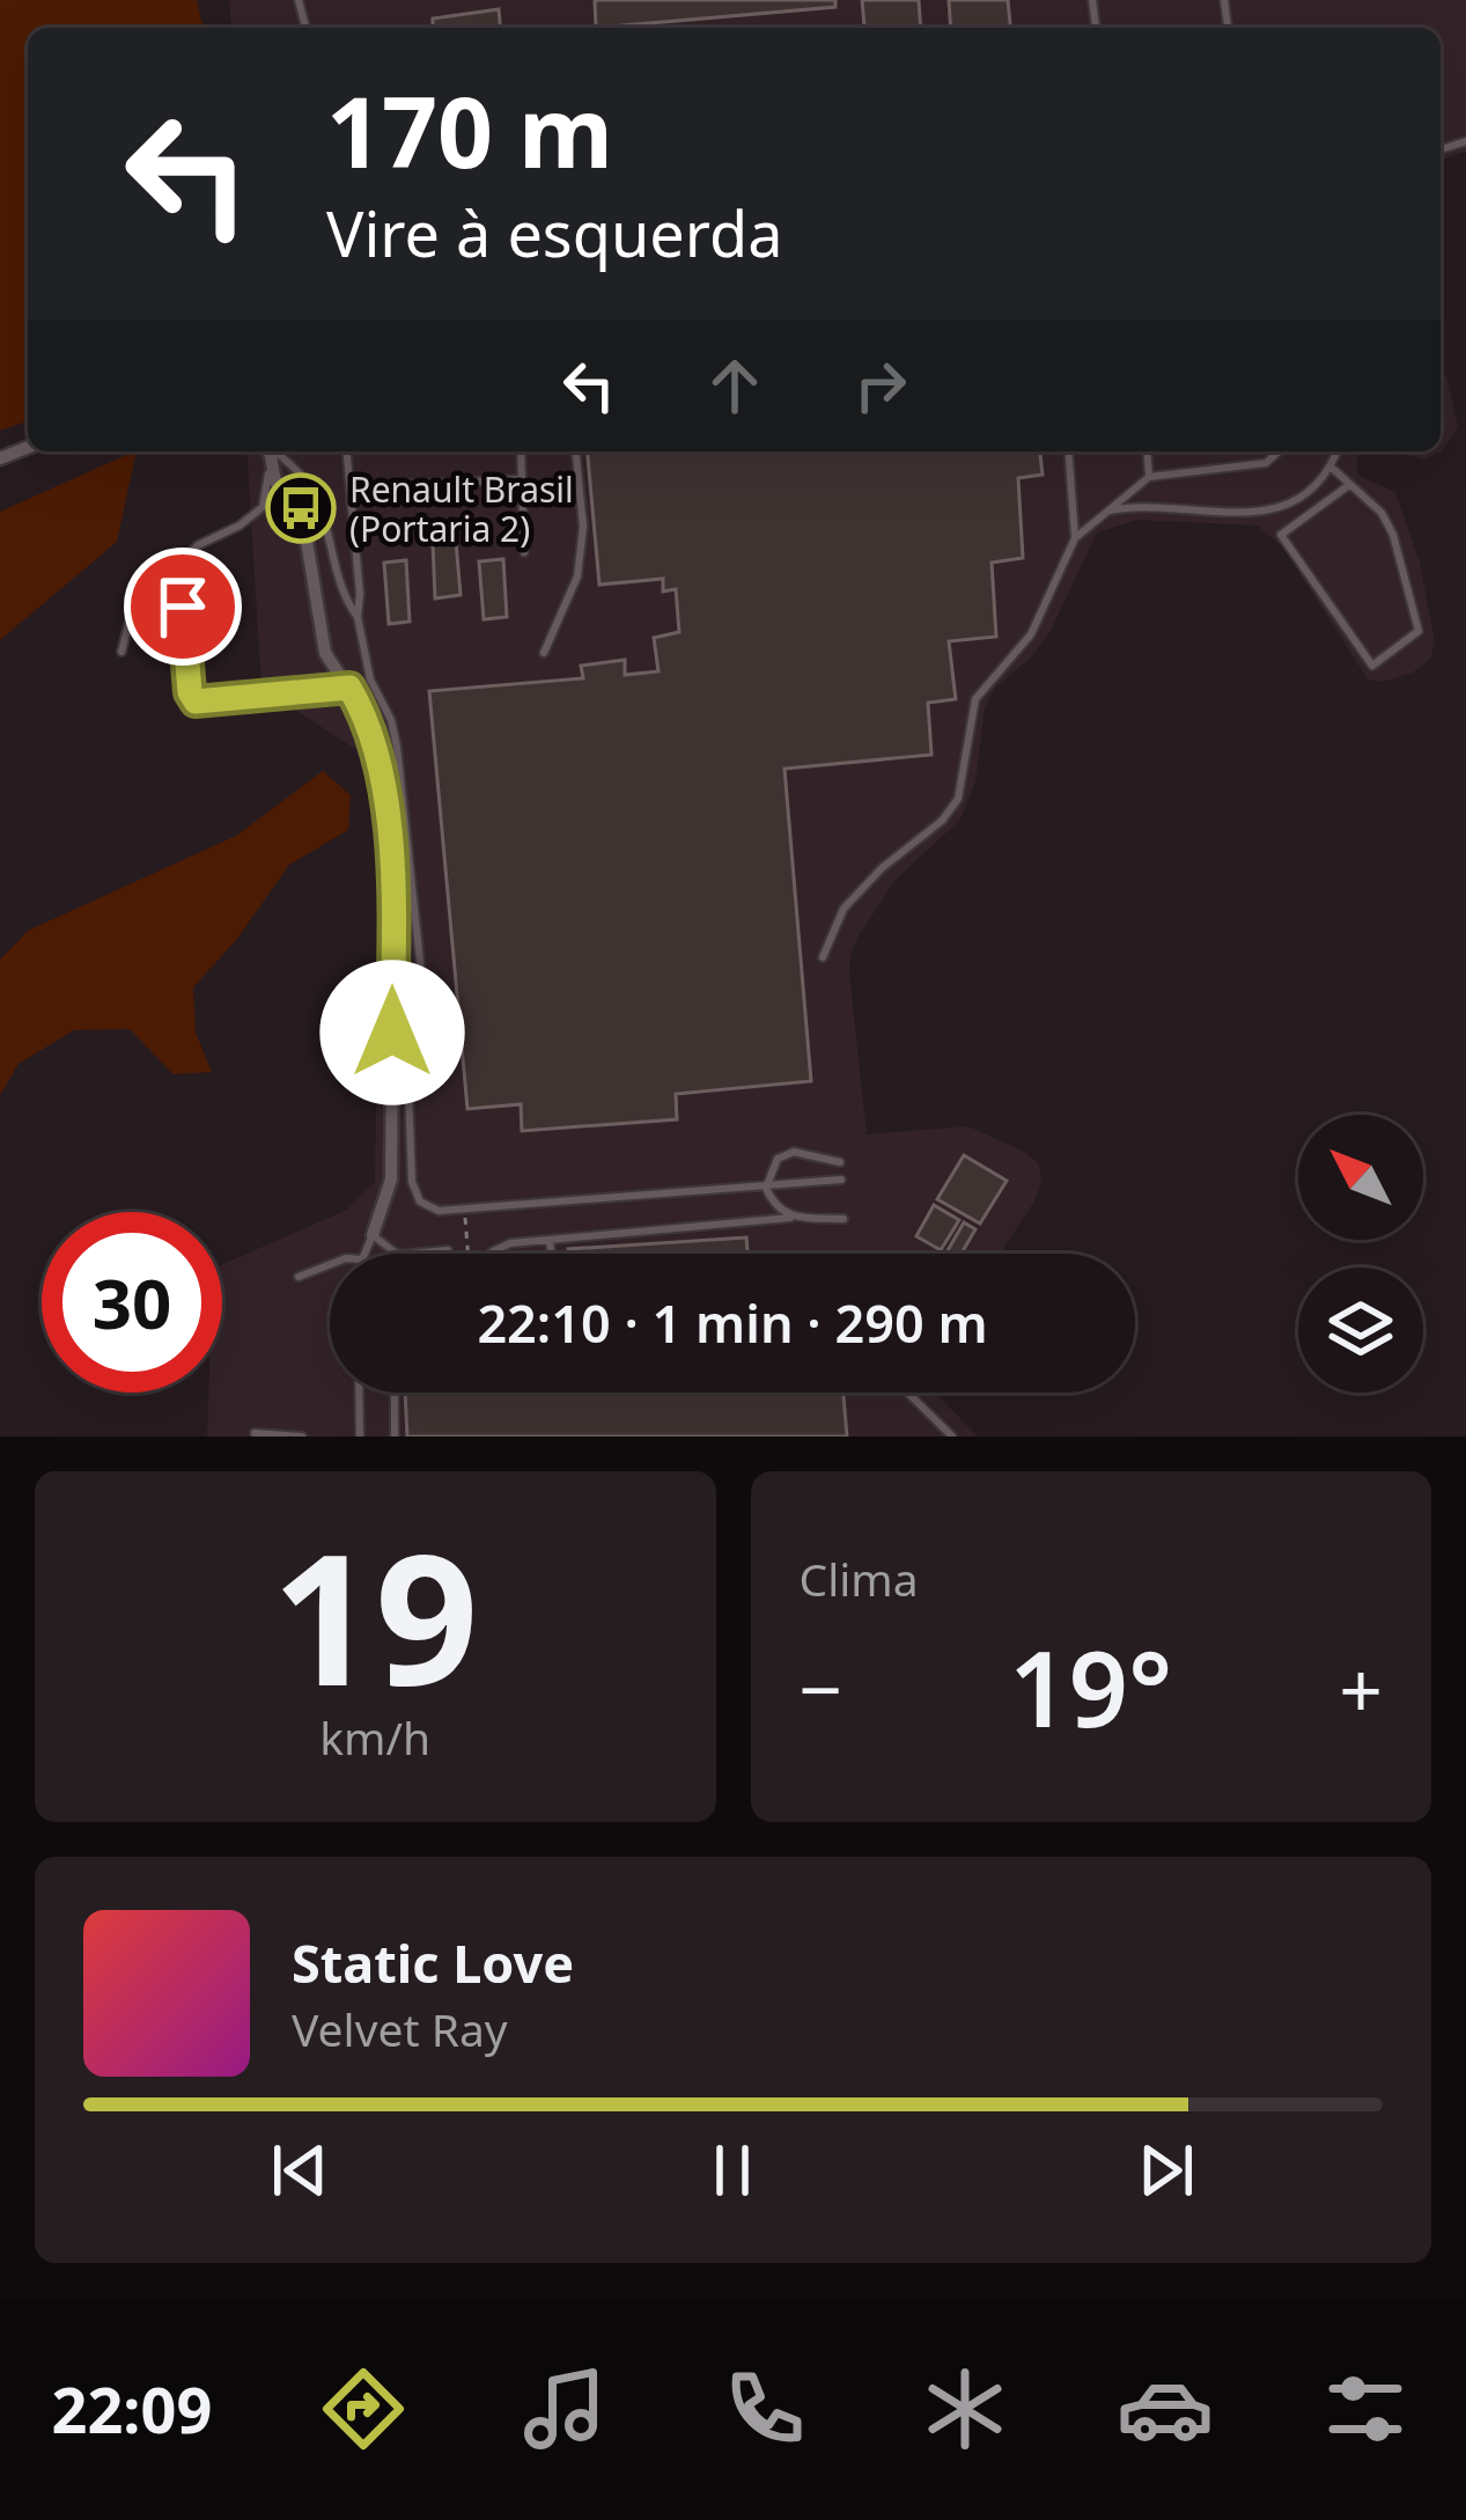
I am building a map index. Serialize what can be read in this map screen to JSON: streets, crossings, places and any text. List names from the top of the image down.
{
  "places": {
    "bus stop": ["Renault Brasil (Portaria 2)"]
  },
  "north": "top left",
  "page": {
    "turn": ["170 m", "Vire à esquerda"],
    "limit": "30",
    "trip": "22:10 · 1 min · 290 m",
    "tile": [
      ["19", "km/h"],
      "Clima"
    ],
    "heat": ["−", "19°", "+"],
    "song": ["Static Love", "Velvet Ray"],
    "tabs": "22:09"
  }
}
